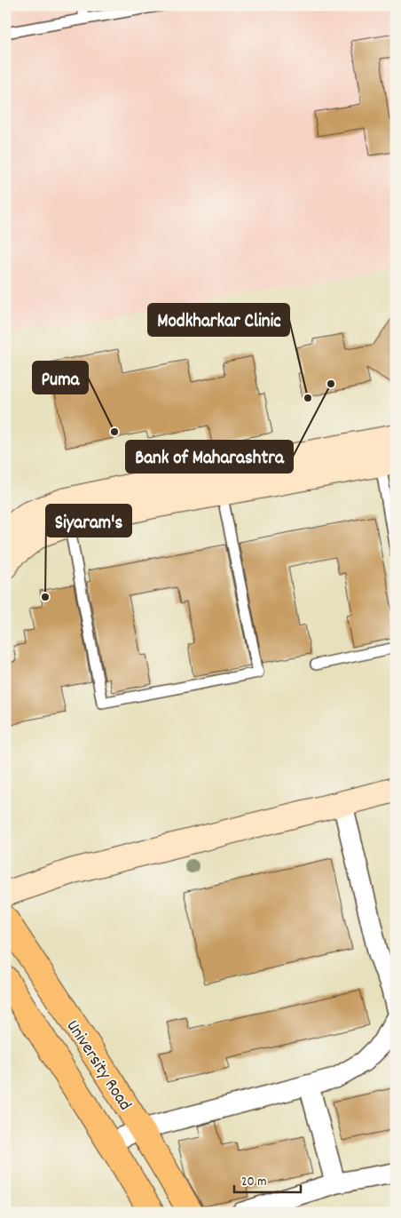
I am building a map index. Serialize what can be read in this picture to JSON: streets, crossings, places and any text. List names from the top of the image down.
{
  "streets": {
    "main road": ["University Road"]
  },
  "places": [
    "Bank of Maharashtra",
    "Modkharkar Clinic",
    "Puma",
    "Siyaram's"
  ],
  "scale_bar": "20 m"
}
